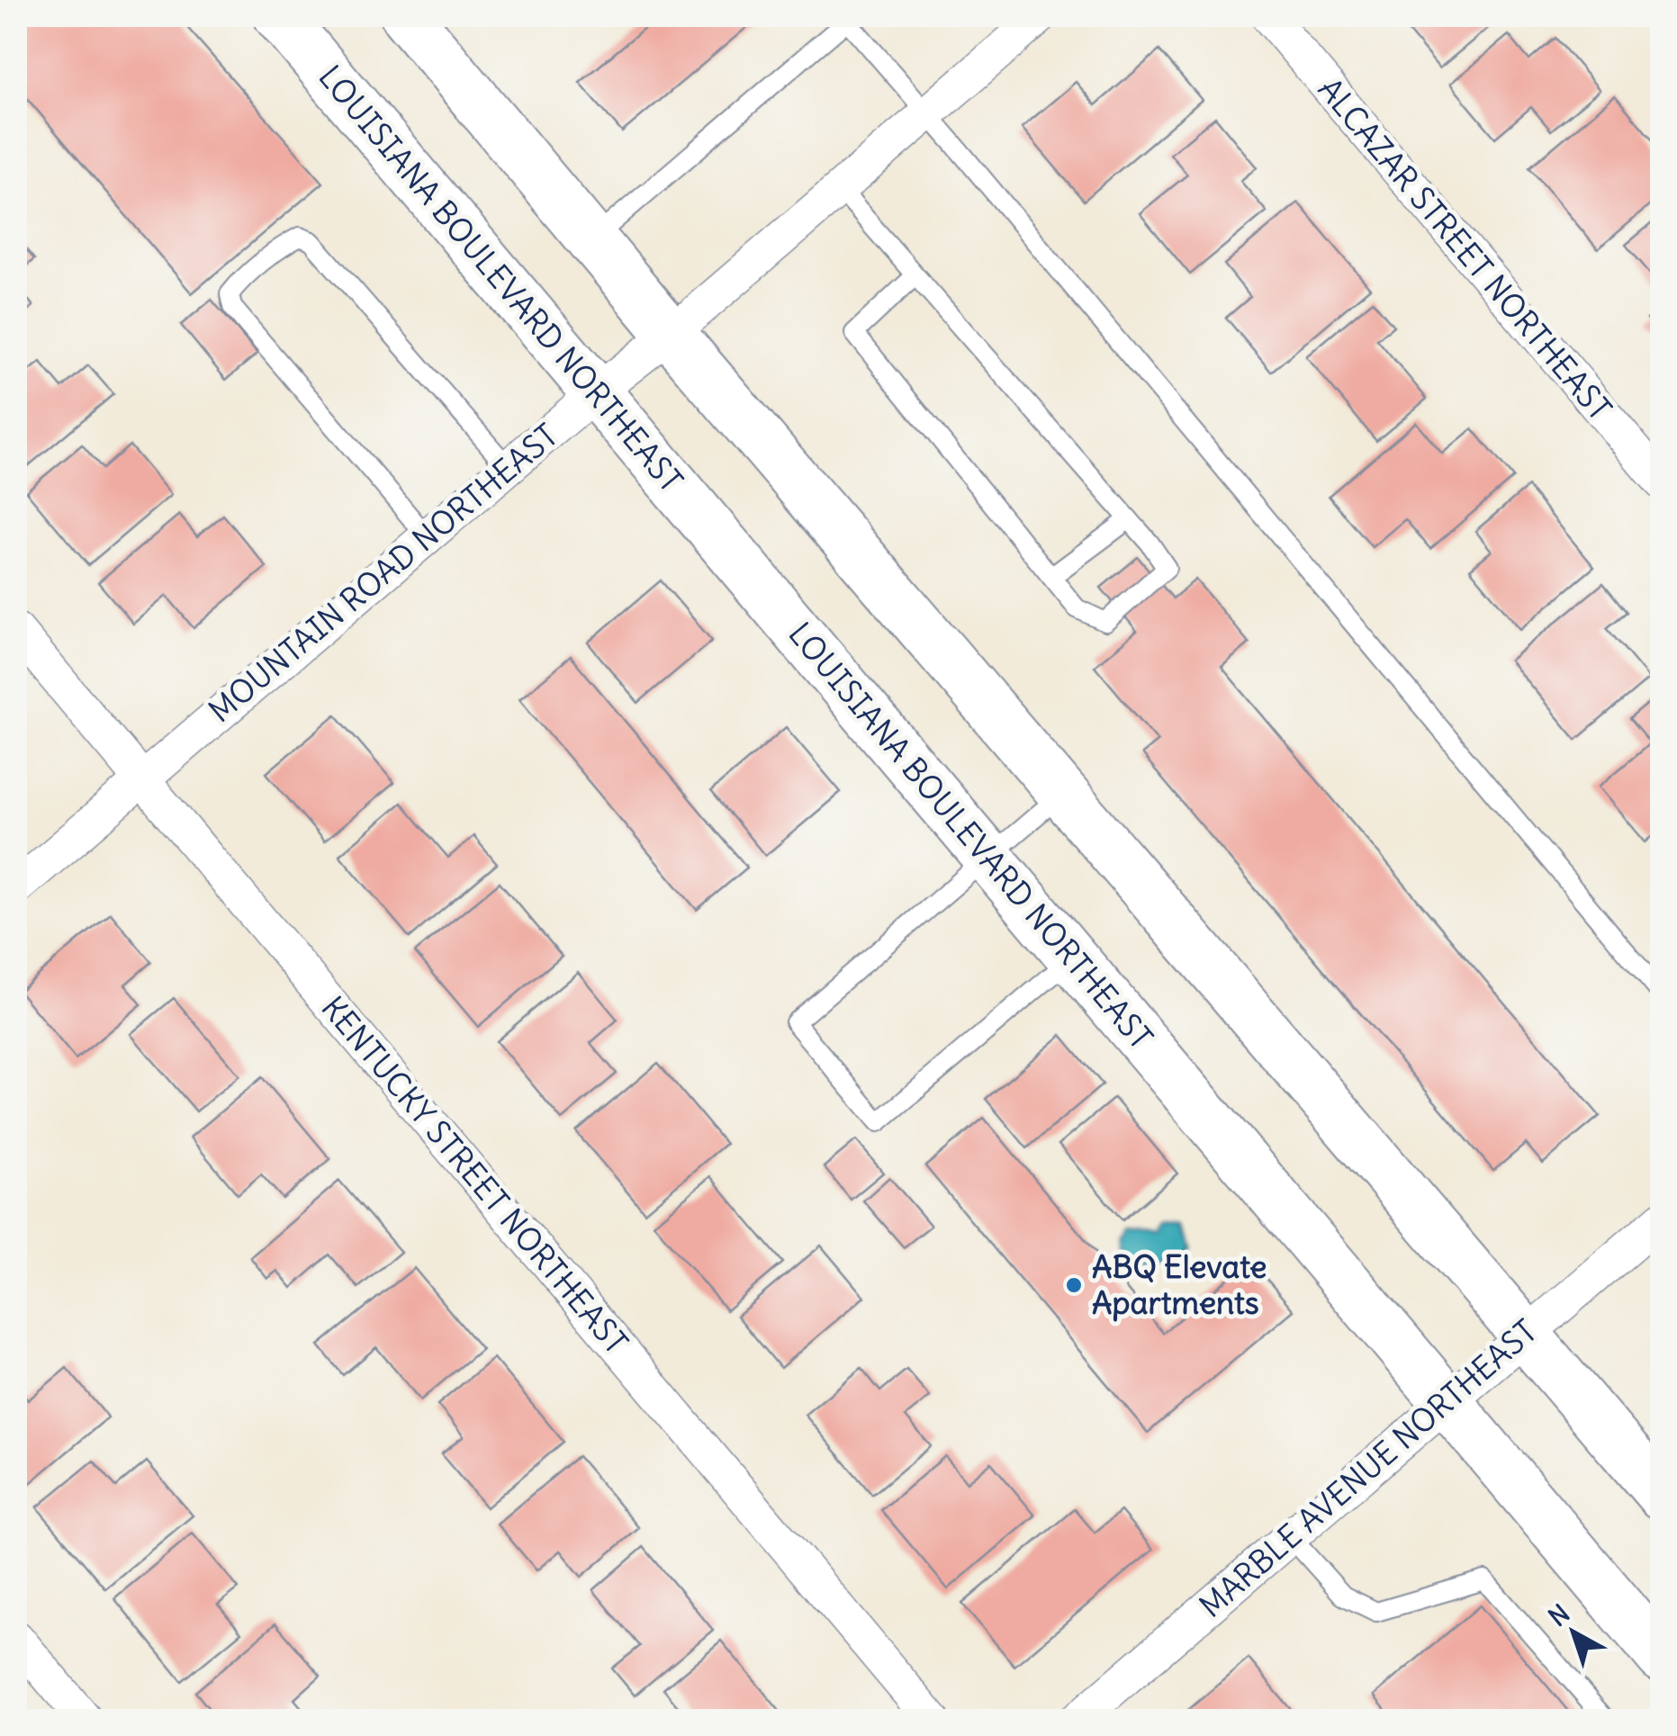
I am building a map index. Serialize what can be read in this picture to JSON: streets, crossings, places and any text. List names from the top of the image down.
{
  "streets": {
    "main road": ["LOUISIANA BOULEVARD NORTHEAST"],
    "street": [
      "ALCAZAR STREET NORTHEAST",
      "MOUNTAIN ROAD NORTHEAST",
      "KENTUCKY STREET NORTHEAST",
      "MARBLE AVENUE NORTHEAST"
    ]
  },
  "crossings": [
    ["LOUISIANA BOULEVARD NORTHEAST", "MOUNTAIN ROAD NORTHEAST"],
    ["LOUISIANA BOULEVARD NORTHEAST", "MARBLE AVENUE NORTHEAST"],
    ["MOUNTAIN ROAD NORTHEAST", "KENTUCKY STREET NORTHEAST"]
  ],
  "places": ["ABQ Elevate Apartments"],
  "north": "top left"
}
